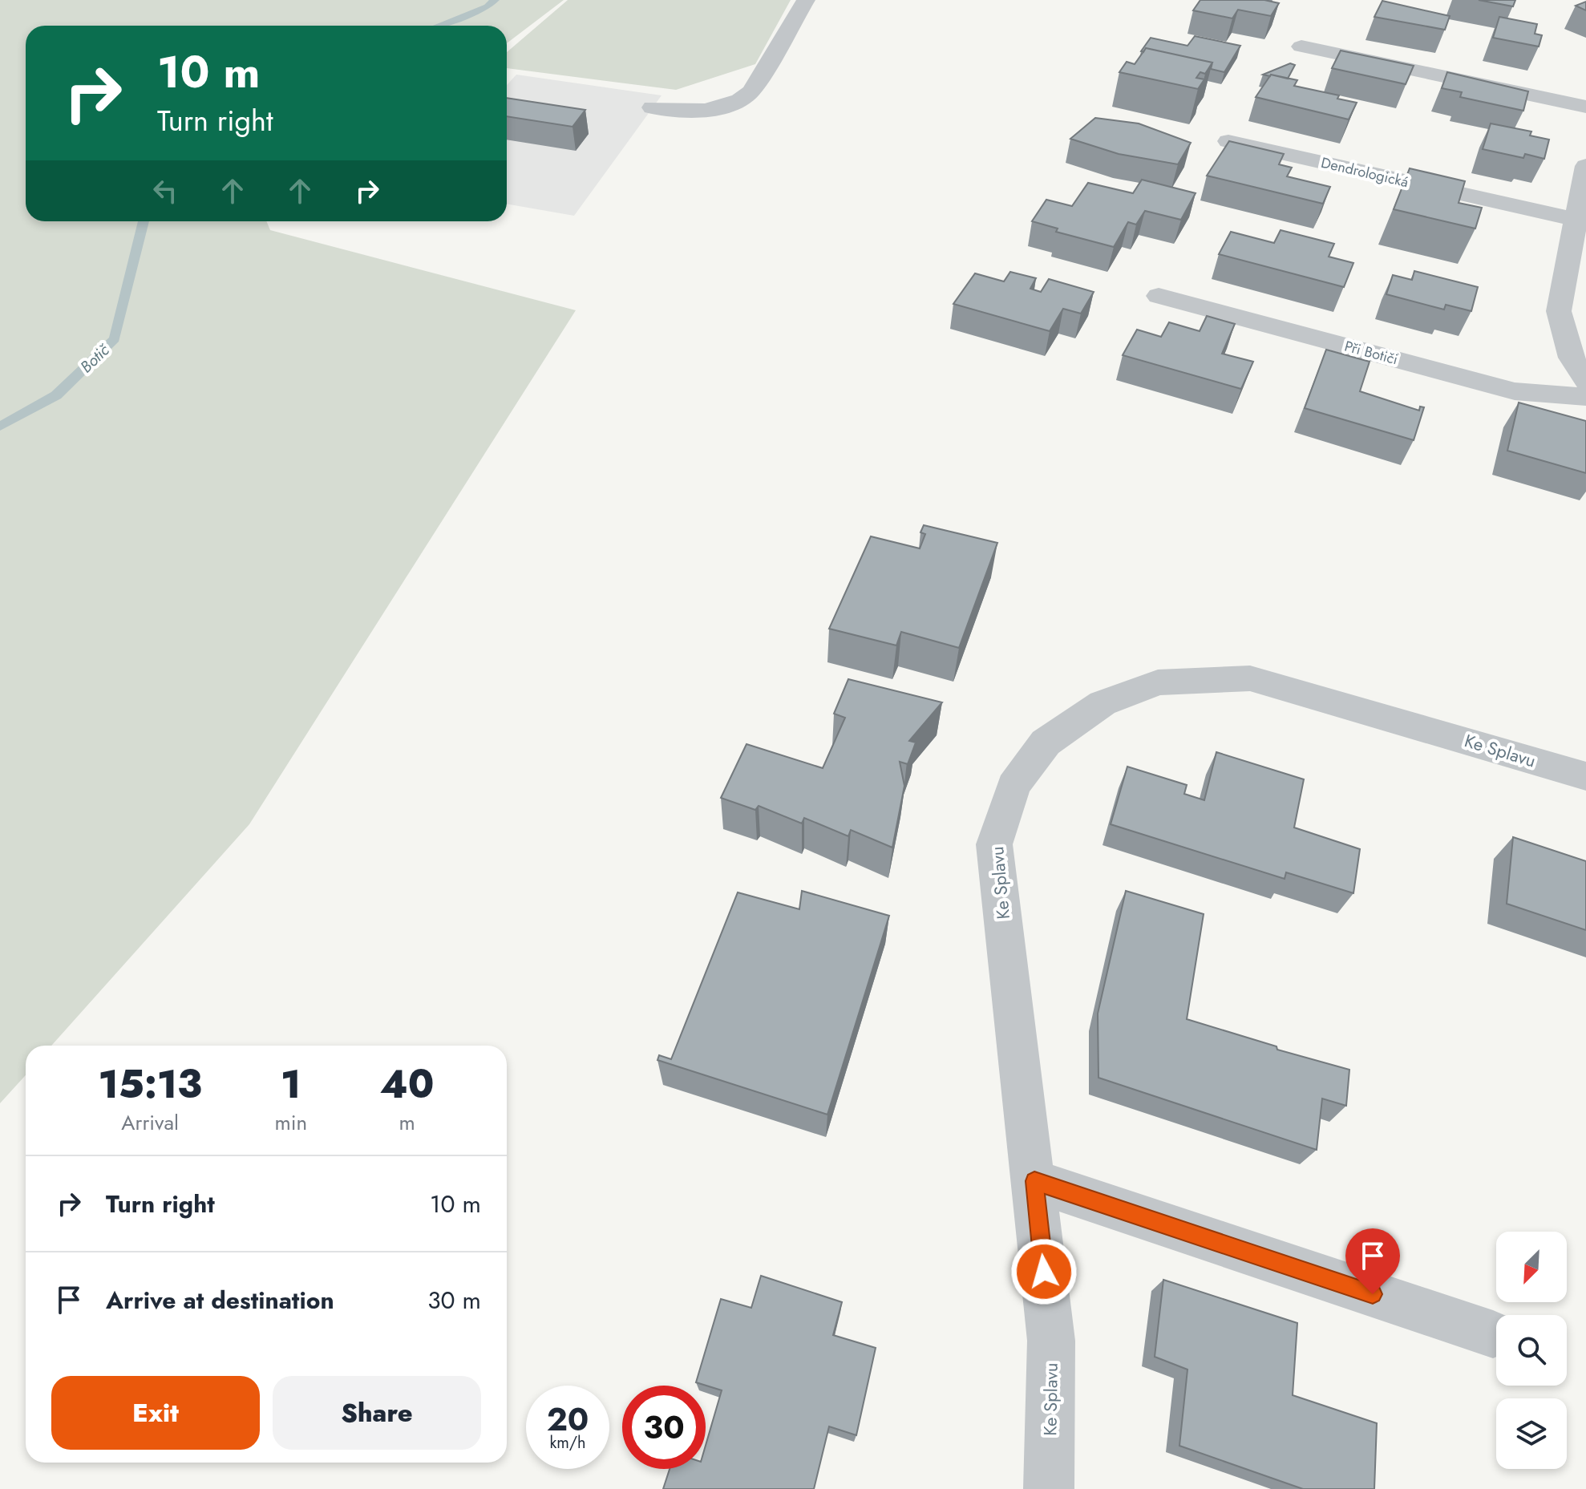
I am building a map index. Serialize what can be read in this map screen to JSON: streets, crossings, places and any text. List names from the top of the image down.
{
  "streets": {
    "street": ["Dendrologická", "Při Botiči", "Ke Splavu"]
  },
  "water": ["Botič"],
  "north": "bottom left",
  "page": {
    "turn": ["10 m", "Turn right"],
    "eta": [
      "15:13",
      "Arrival",
      "1",
      "min",
      "40",
      "m"
    ],
    "list": [
      {
        "name": "Turn right",
        "value": "10 m"
      },
      {
        "name": "Arrive at destination",
        "value": "30 m"
      }
    ],
    "buttons": ["Exit", "Share"],
    "speed": "20 km/h",
    "limit": "30"
  }
}
